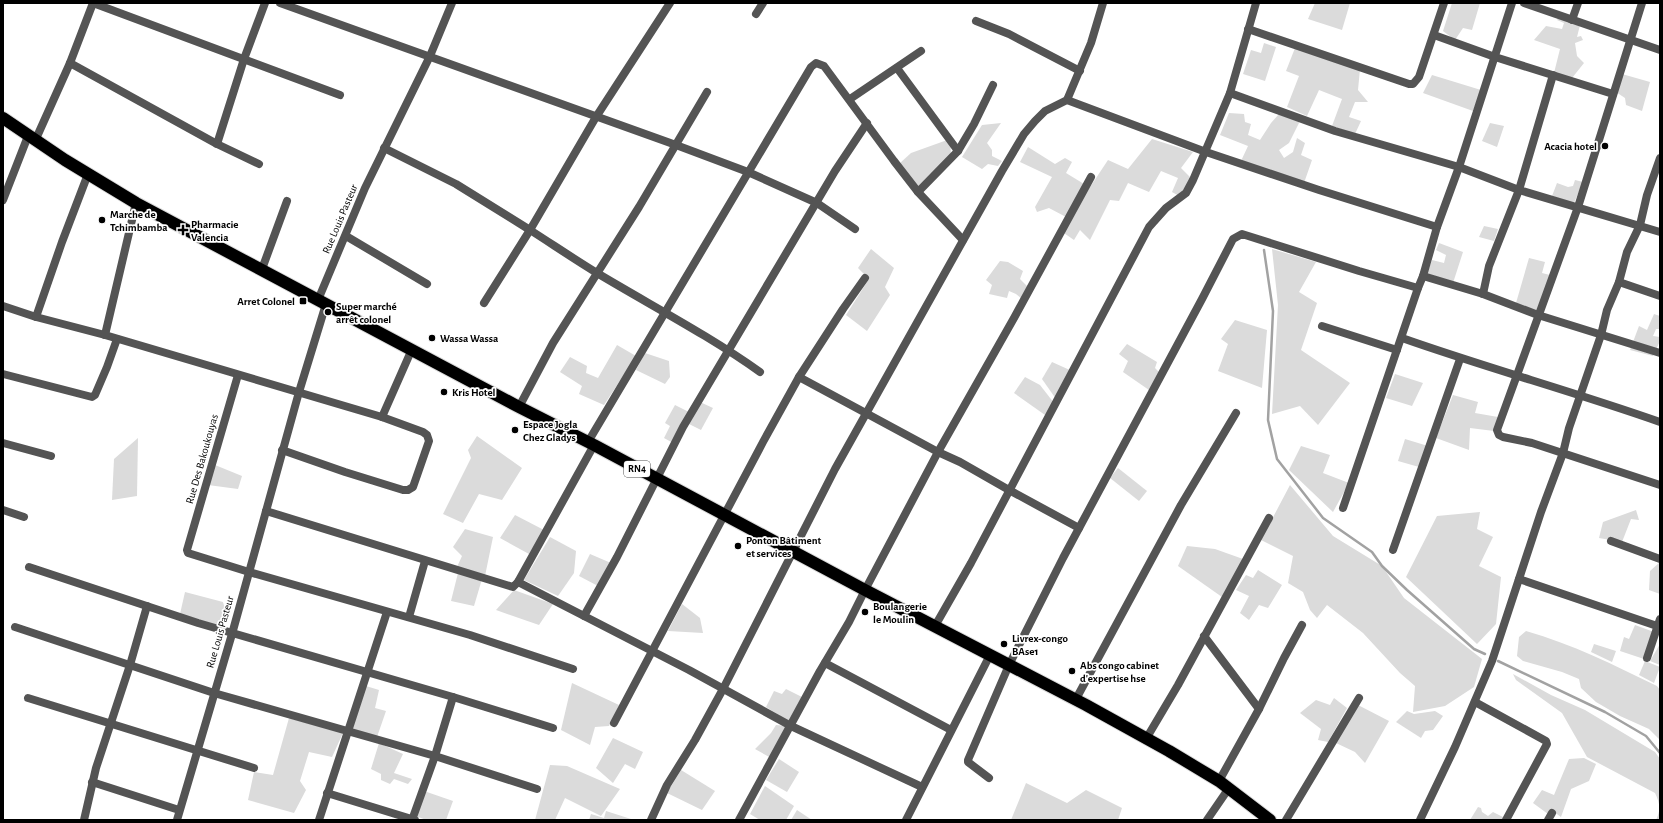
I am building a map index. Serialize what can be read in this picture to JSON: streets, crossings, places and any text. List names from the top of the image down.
{
  "streets": {
    "highway": ["RN4"],
    "street": ["Rue Louis Pasteur", "Rue Des Bakoukouyas"]
  },
  "crossings": [
    ["Rue Louis Pasteur", "Rue Des Bakoukouyas"],
    ["Rue Louis Pasteur", "RN4"]
  ],
  "places": {
    "other": [
      "Acacia hotel",
      "Marche de Tchimbamba",
      "Super marché arrêt colonel",
      "Wassa Wassa",
      "Kris Hotel",
      "Espace Jogla Chez Gladys",
      "Ponton Bâtiment et services",
      "Boulangerie le Moulin",
      "Livrex-congo BAse1",
      "Abs congo cabinet d'expertise hse"
    ],
    "health": ["Pharmacie Valencia"],
    "transit": ["Arret Colonel"]
  }
}
